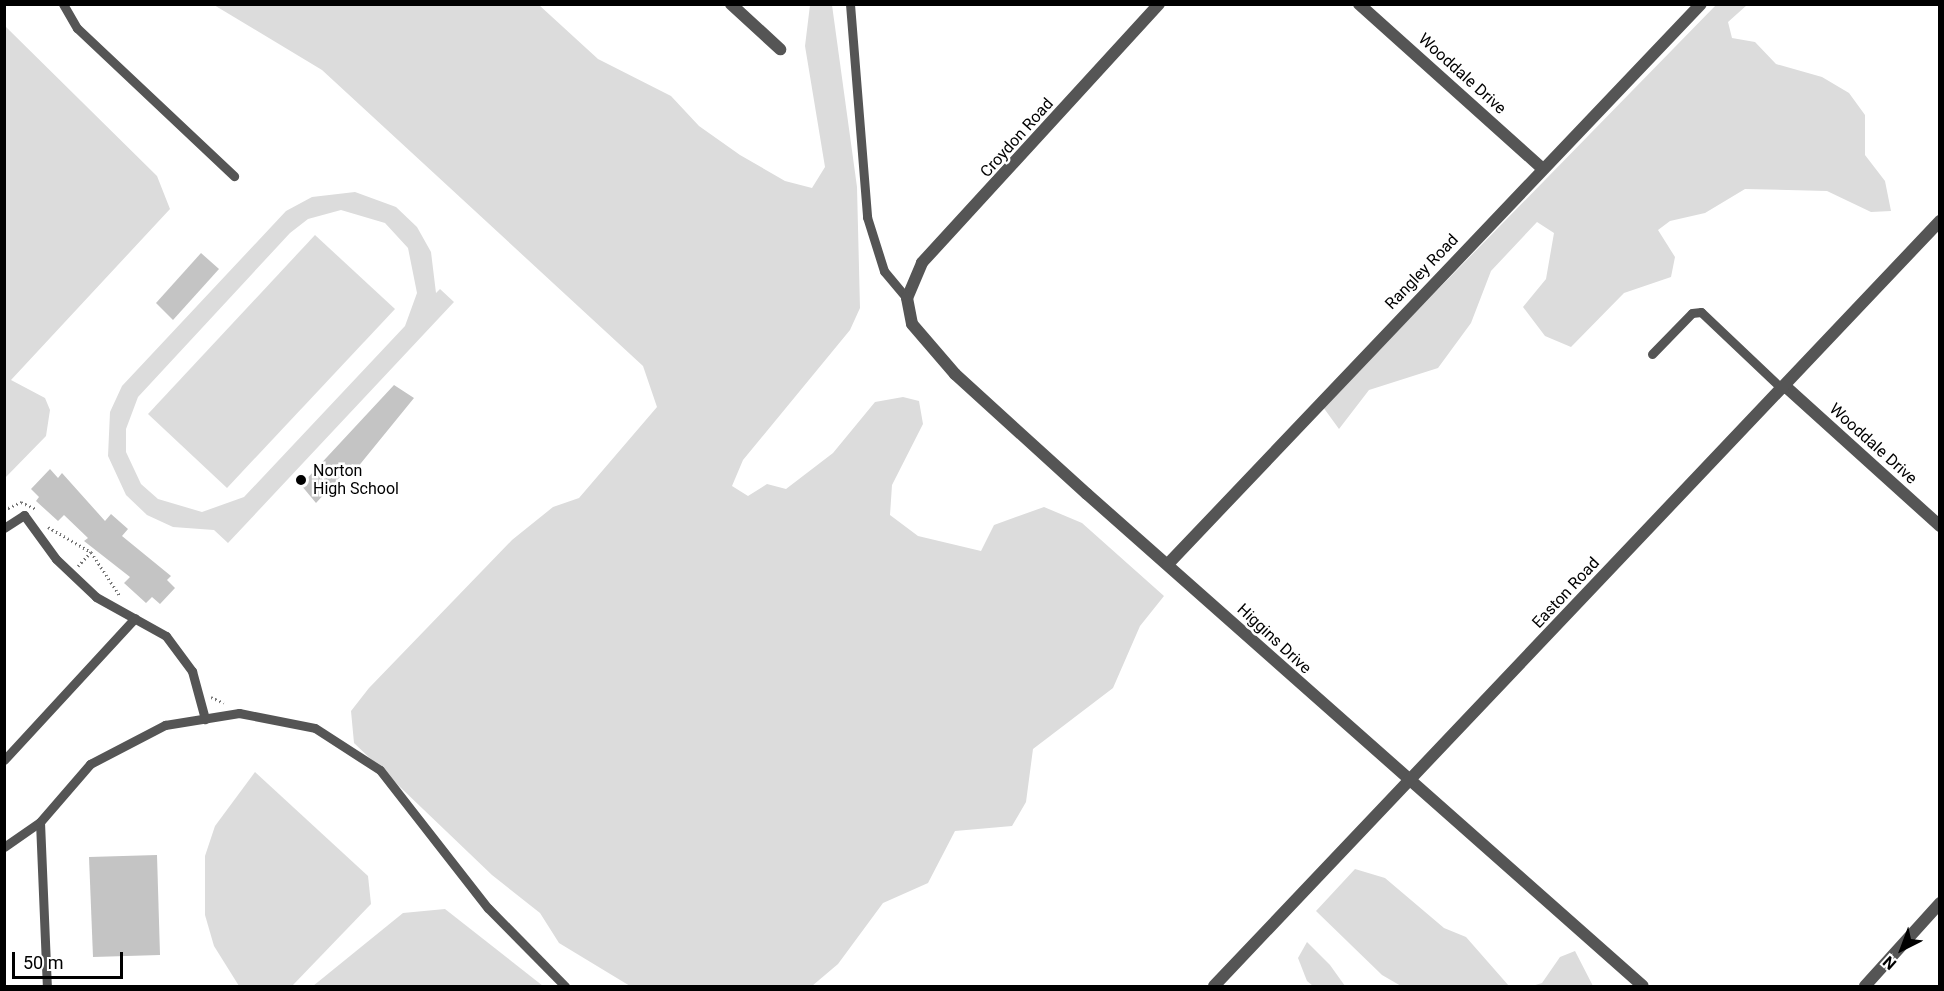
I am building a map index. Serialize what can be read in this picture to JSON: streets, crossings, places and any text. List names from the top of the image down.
{
  "streets": {
    "street": [
      "Wooddale Drive",
      "Croydon Road",
      "Rangley Road",
      "Easton Road",
      "Higgins Drive"
    ]
  },
  "crossings": [
    ["Wooddale Drive", "Rangley Road"],
    ["Wooddale Drive", "Easton Road"],
    ["Croydon Road", "Higgins Drive"],
    ["Rangley Road", "Higgins Drive"],
    ["Easton Road", "Higgins Drive"]
  ],
  "places": ["Norton High School"],
  "scale_bar": "50 m",
  "north": "bottom left"
}
